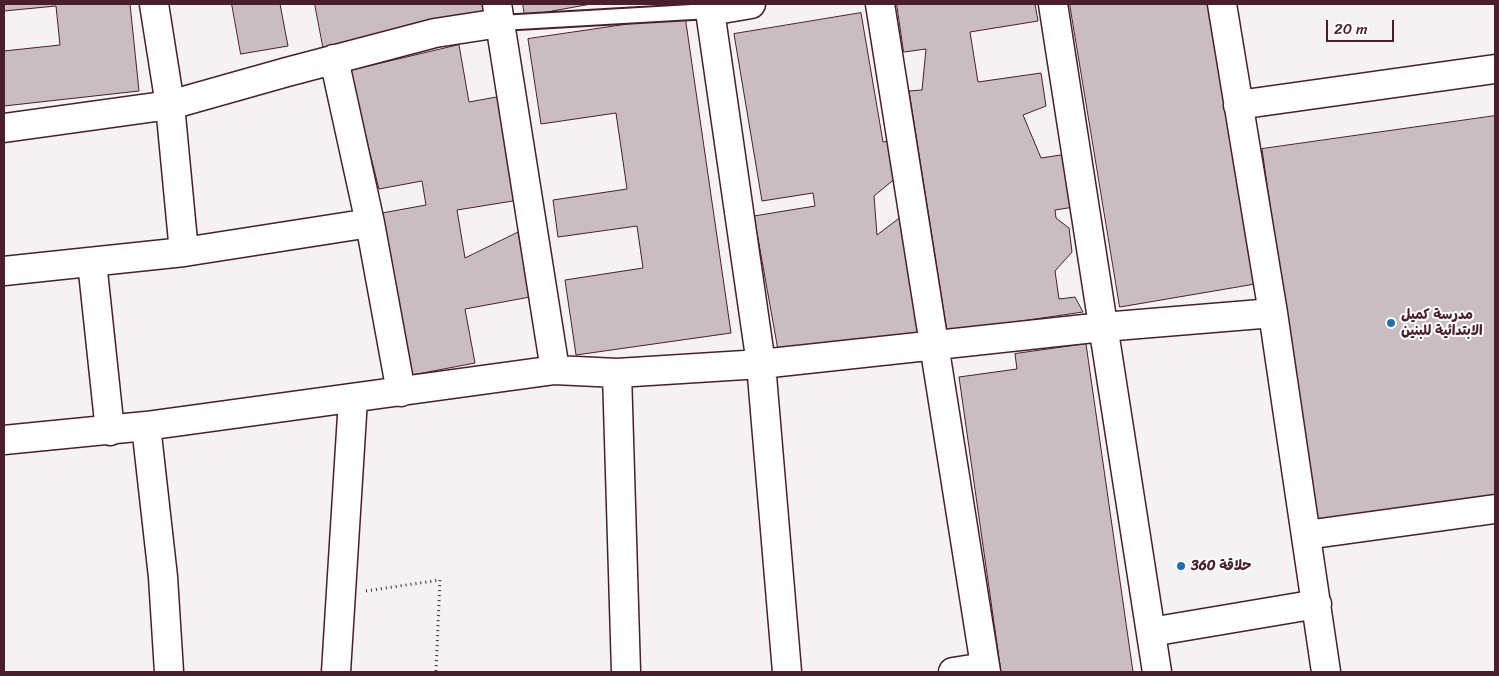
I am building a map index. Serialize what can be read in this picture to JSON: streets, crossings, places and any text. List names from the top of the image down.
{
  "places": ["مدرسة كميل الابتدائية للبنين", "حلاقة 360"],
  "scale_bar": "20 m"
}
